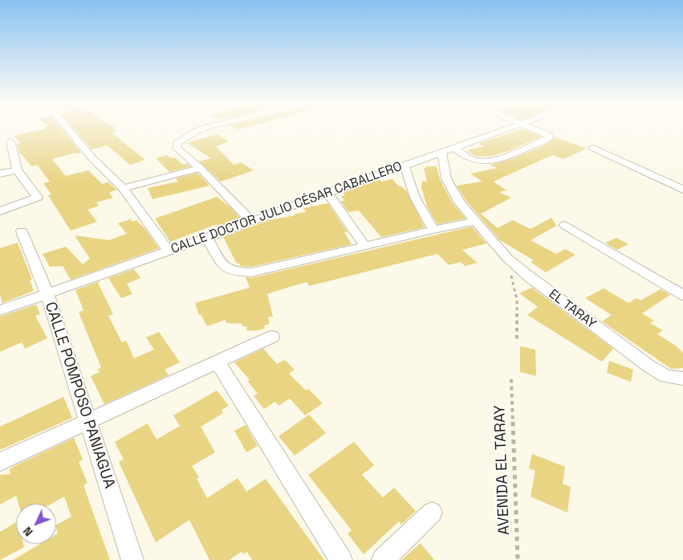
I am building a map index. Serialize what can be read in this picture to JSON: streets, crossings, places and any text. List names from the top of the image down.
{
  "streets": {
    "street": ["CALLE DOCTOR JULIO CÉSAR CABALLERO", "EL TARAY", "CALLE POMPOSO PANIAGUA"],
    "path": ["AVENIDA EL TARAY"]
  },
  "crossings": [
    ["CALLE DOCTOR JULIO CÉSAR CABALLERO", "EL TARAY"],
    ["CALLE DOCTOR JULIO CÉSAR CABALLERO", "CALLE POMPOSO PANIAGUA"]
  ],
  "north": "bottom left"
}
